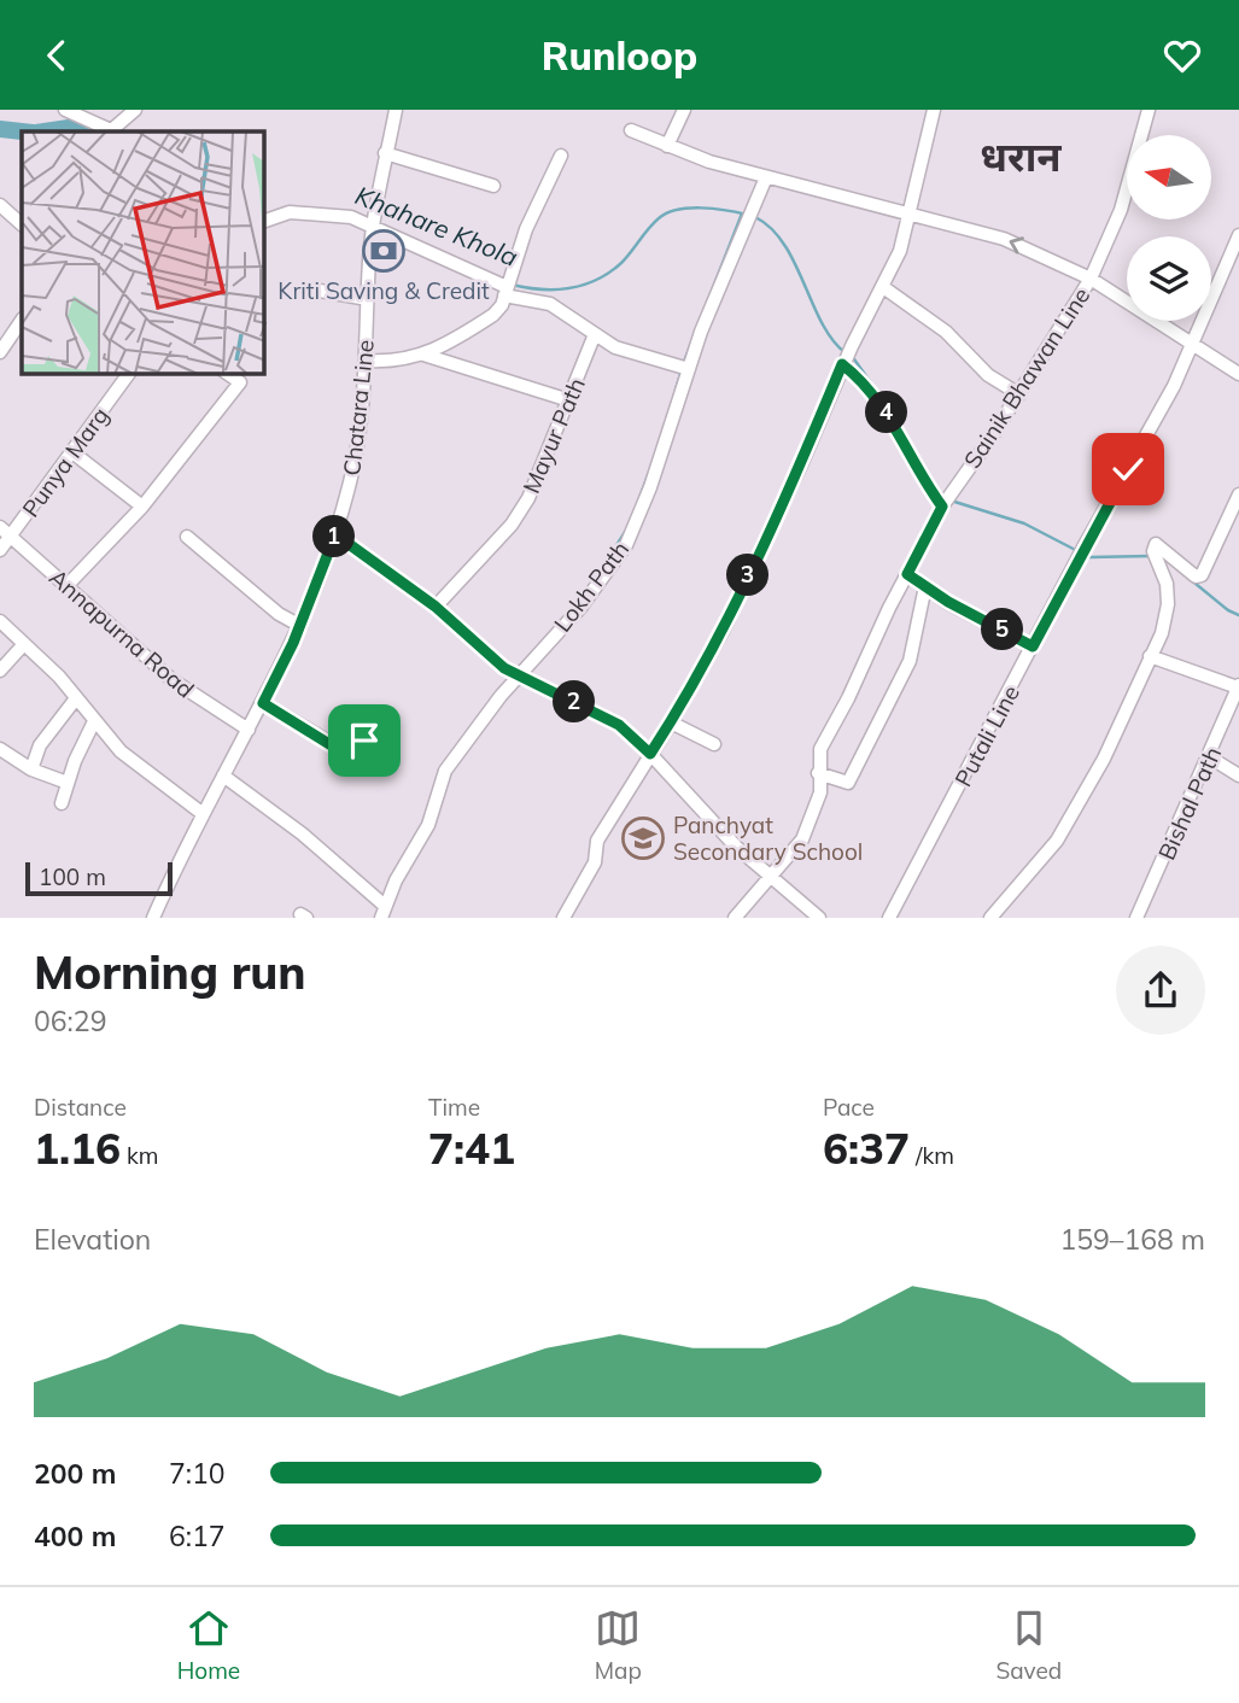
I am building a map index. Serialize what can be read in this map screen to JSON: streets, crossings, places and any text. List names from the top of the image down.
{
  "streets": {
    "street": [
      "Sainik Bhawan Line",
      "Chatara Line",
      "Mayur Path",
      "Punya Marg",
      "Lokh Path",
      "Annapurna Road",
      "Putali Line",
      "Bishal Path"
    ]
  },
  "crossings": [
    ["Chatara Line", "Annapurna Road"],
    ["Punya Marg", "Annapurna Road"]
  ],
  "districts": ["धरान"],
  "water": ["Khahare Khola"],
  "places": {
    "bank": ["Kriti Saving & Credit"],
    "school or university": ["Panchyat Secondary School"]
  },
  "scale_bar": "100 m",
  "north": "left",
  "page": {
    "header": "Runloop",
    "pins": [
      "4",
      "1",
      "3",
      "5",
      "2"
    ],
    "scale": "100 m",
    "heading": ["Morning run", "06:29"],
    "stats": [
      ["Distance", "1.16 km"],
      ["Time", "7:41"],
      ["Pace", "6:37 /km"]
    ],
    "chart": ["Elevation", "159–168 m"],
    "list": [
      {
        "name": "200 m",
        "note": "7:10"
      },
      {
        "name": "400 m",
        "note": "6:17"
      }
    ],
    "tabs": ["Home", "Map", "Saved"]
  }
}
